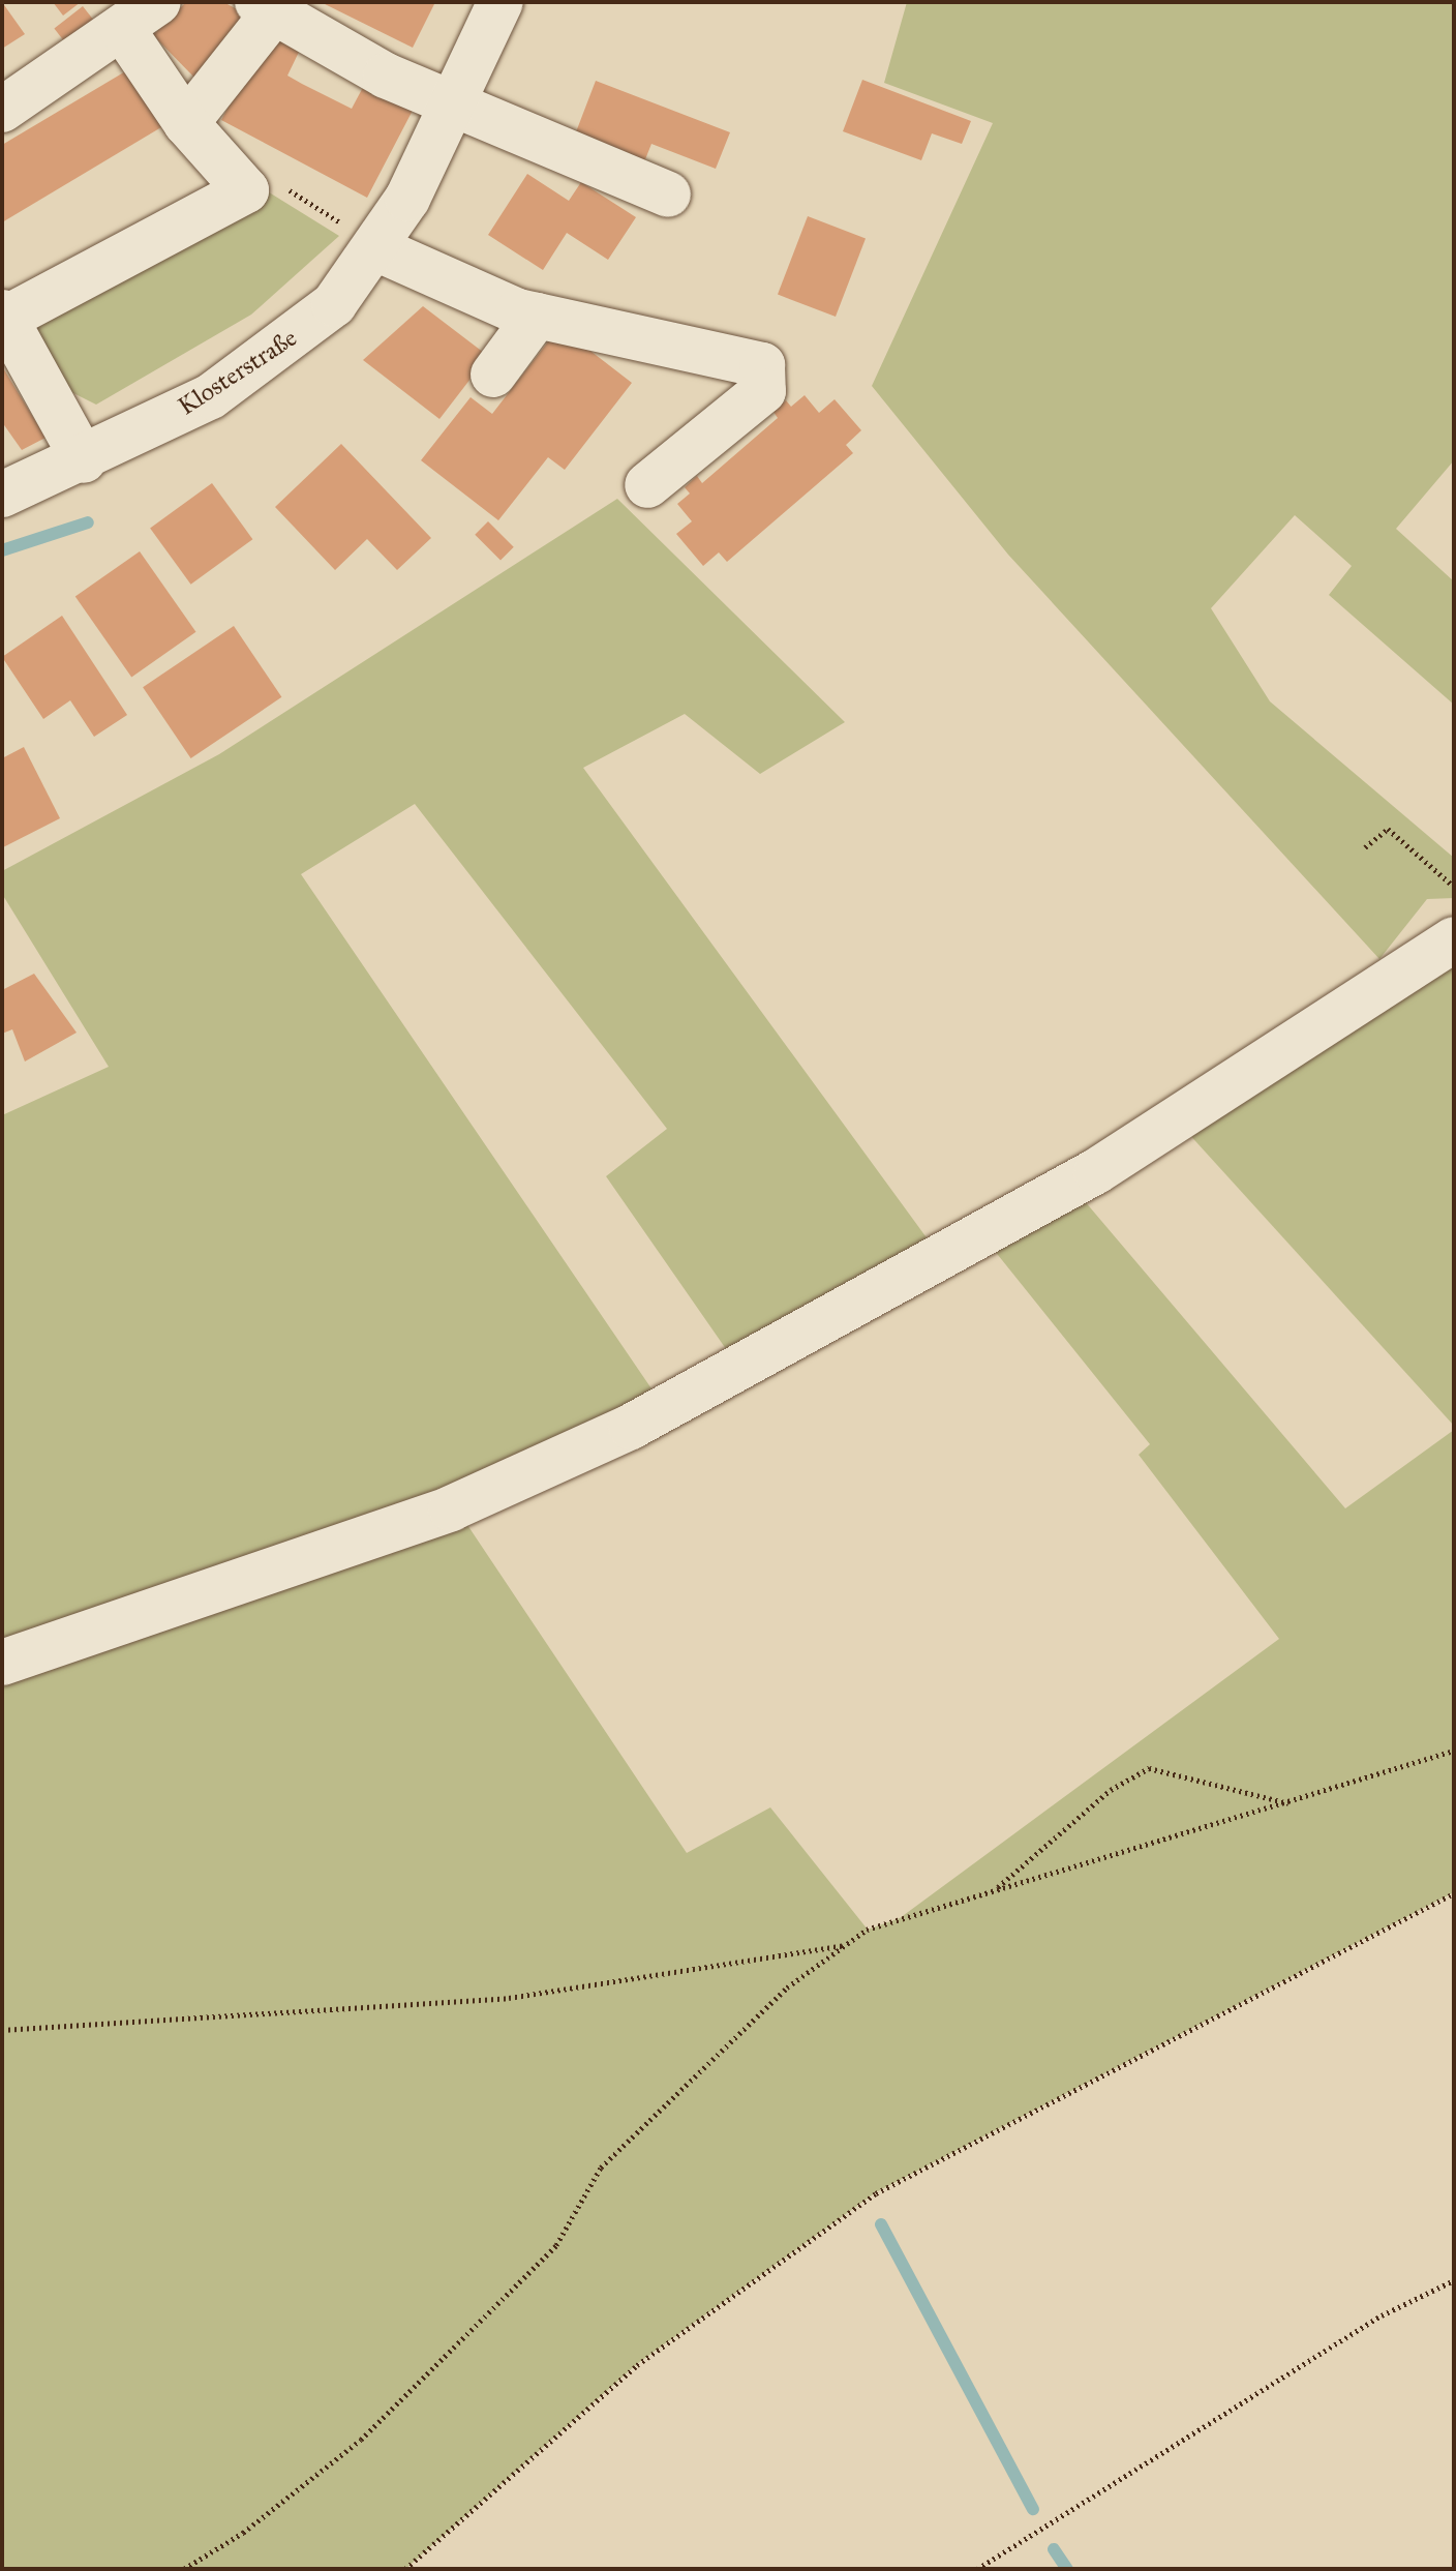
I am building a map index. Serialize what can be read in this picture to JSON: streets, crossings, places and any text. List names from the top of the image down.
{
  "streets": {
    "street": ["Klosterstraße"]
  }
}
